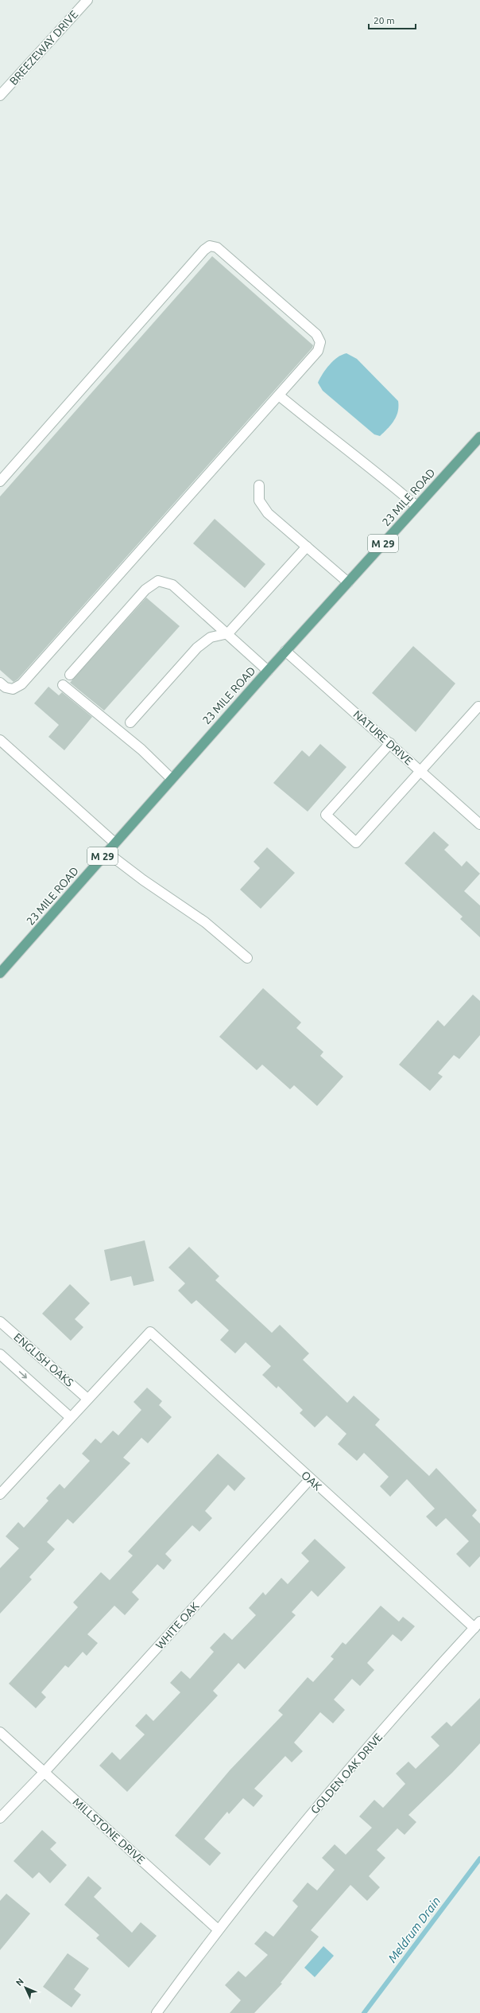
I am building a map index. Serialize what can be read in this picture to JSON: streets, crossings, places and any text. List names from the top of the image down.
{
  "streets": {
    "main road": ["23 MILE ROAD", "M 29"],
    "street": [
      "BREEZEWAY DRIVE",
      "NATURE DRIVE",
      "ENGLISH OAKS",
      "OAK",
      "WHITE OAK",
      "GOLDEN OAK DRIVE",
      "MILLSTONE DRIVE"
    ]
  },
  "crossings": [
    ["23 MILE ROAD", "NATURE DRIVE"],
    ["ENGLISH OAKS", "OAK"],
    ["OAK", "WHITE OAK"],
    ["OAK", "GOLDEN OAK DRIVE"],
    ["WHITE OAK", "MILLSTONE DRIVE"],
    ["GOLDEN OAK DRIVE", "MILLSTONE DRIVE"]
  ],
  "water": ["Meldrum Drain"],
  "scale_bar": "20 m",
  "north": "top left"
}
